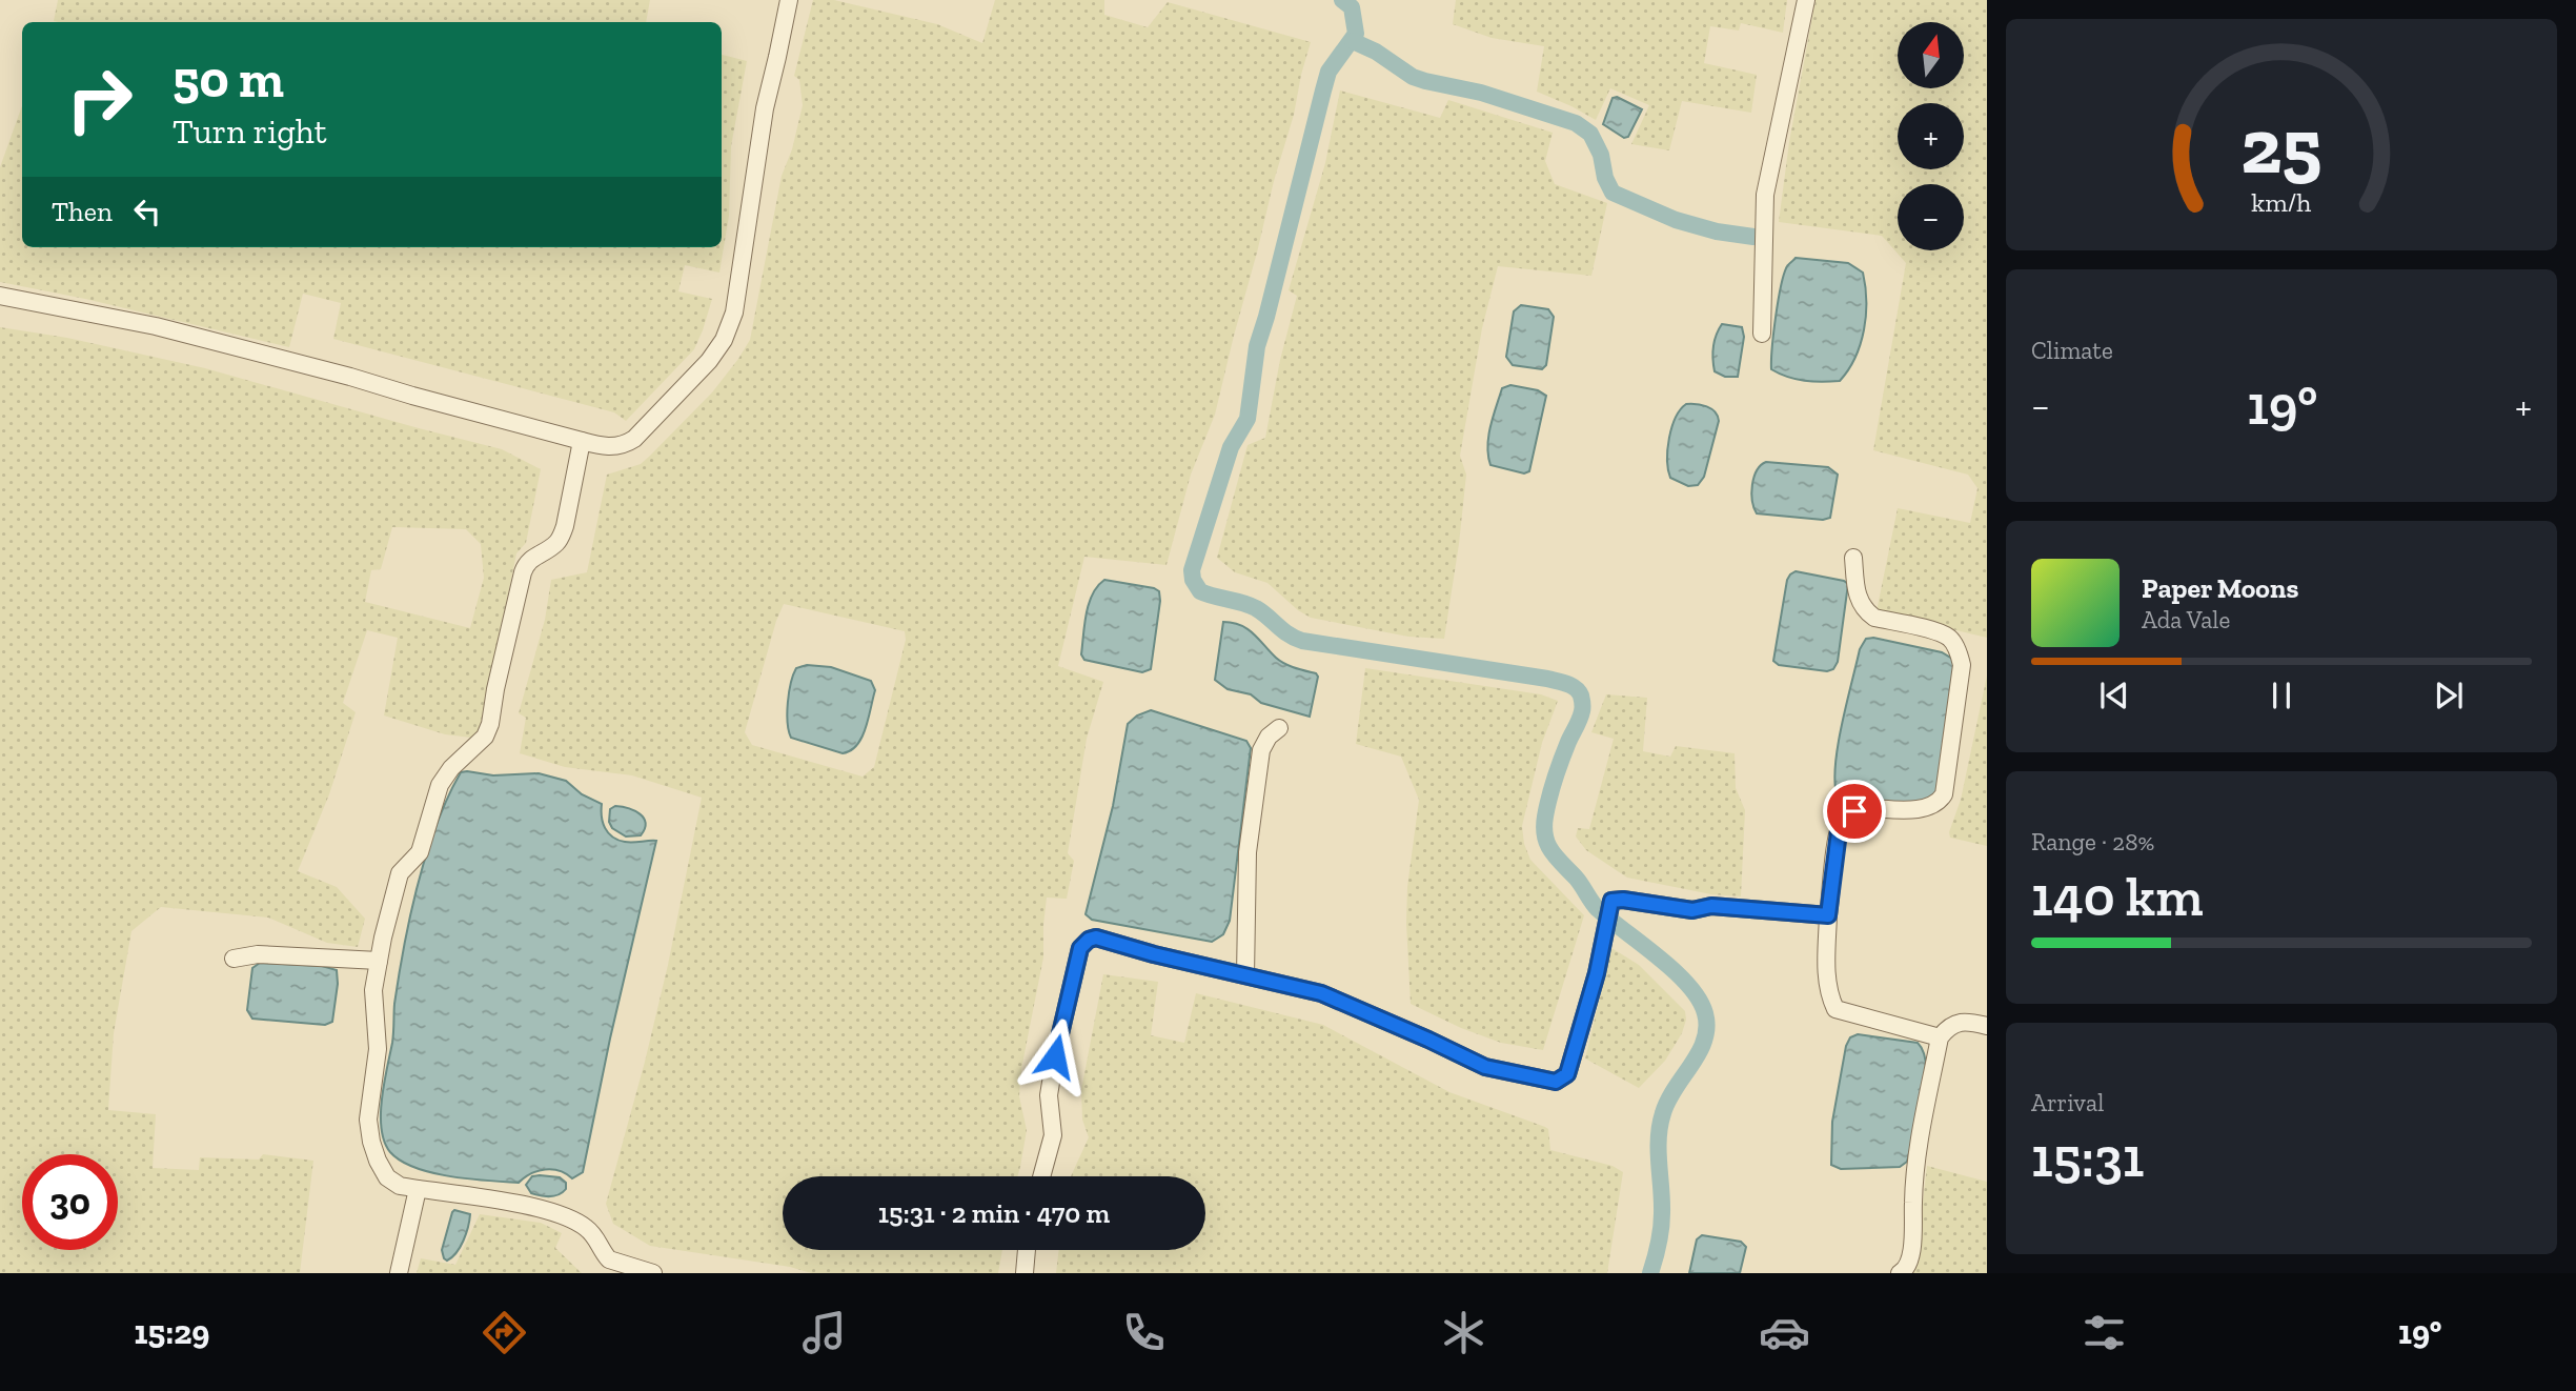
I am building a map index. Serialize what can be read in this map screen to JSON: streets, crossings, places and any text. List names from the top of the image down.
{
  "north": "top",
  "page": {
    "map_buttons": ["+", "−"],
    "turn": ["50 m", "Turn right"],
    "then": "Then",
    "tile": [
      "Climate",
      ["Range · 28%", "140 km"],
      ["Arrival", "15:31"]
    ],
    "heat": ["−", "19°", "+"],
    "song": ["Paper Moons", "Ada Vale"],
    "limit": "30",
    "trip": "15:31 · 2 min · 470 m",
    "tabs": ["15:29", "19°"],
    "gauge": ["25", "km/h"]
  }
}
